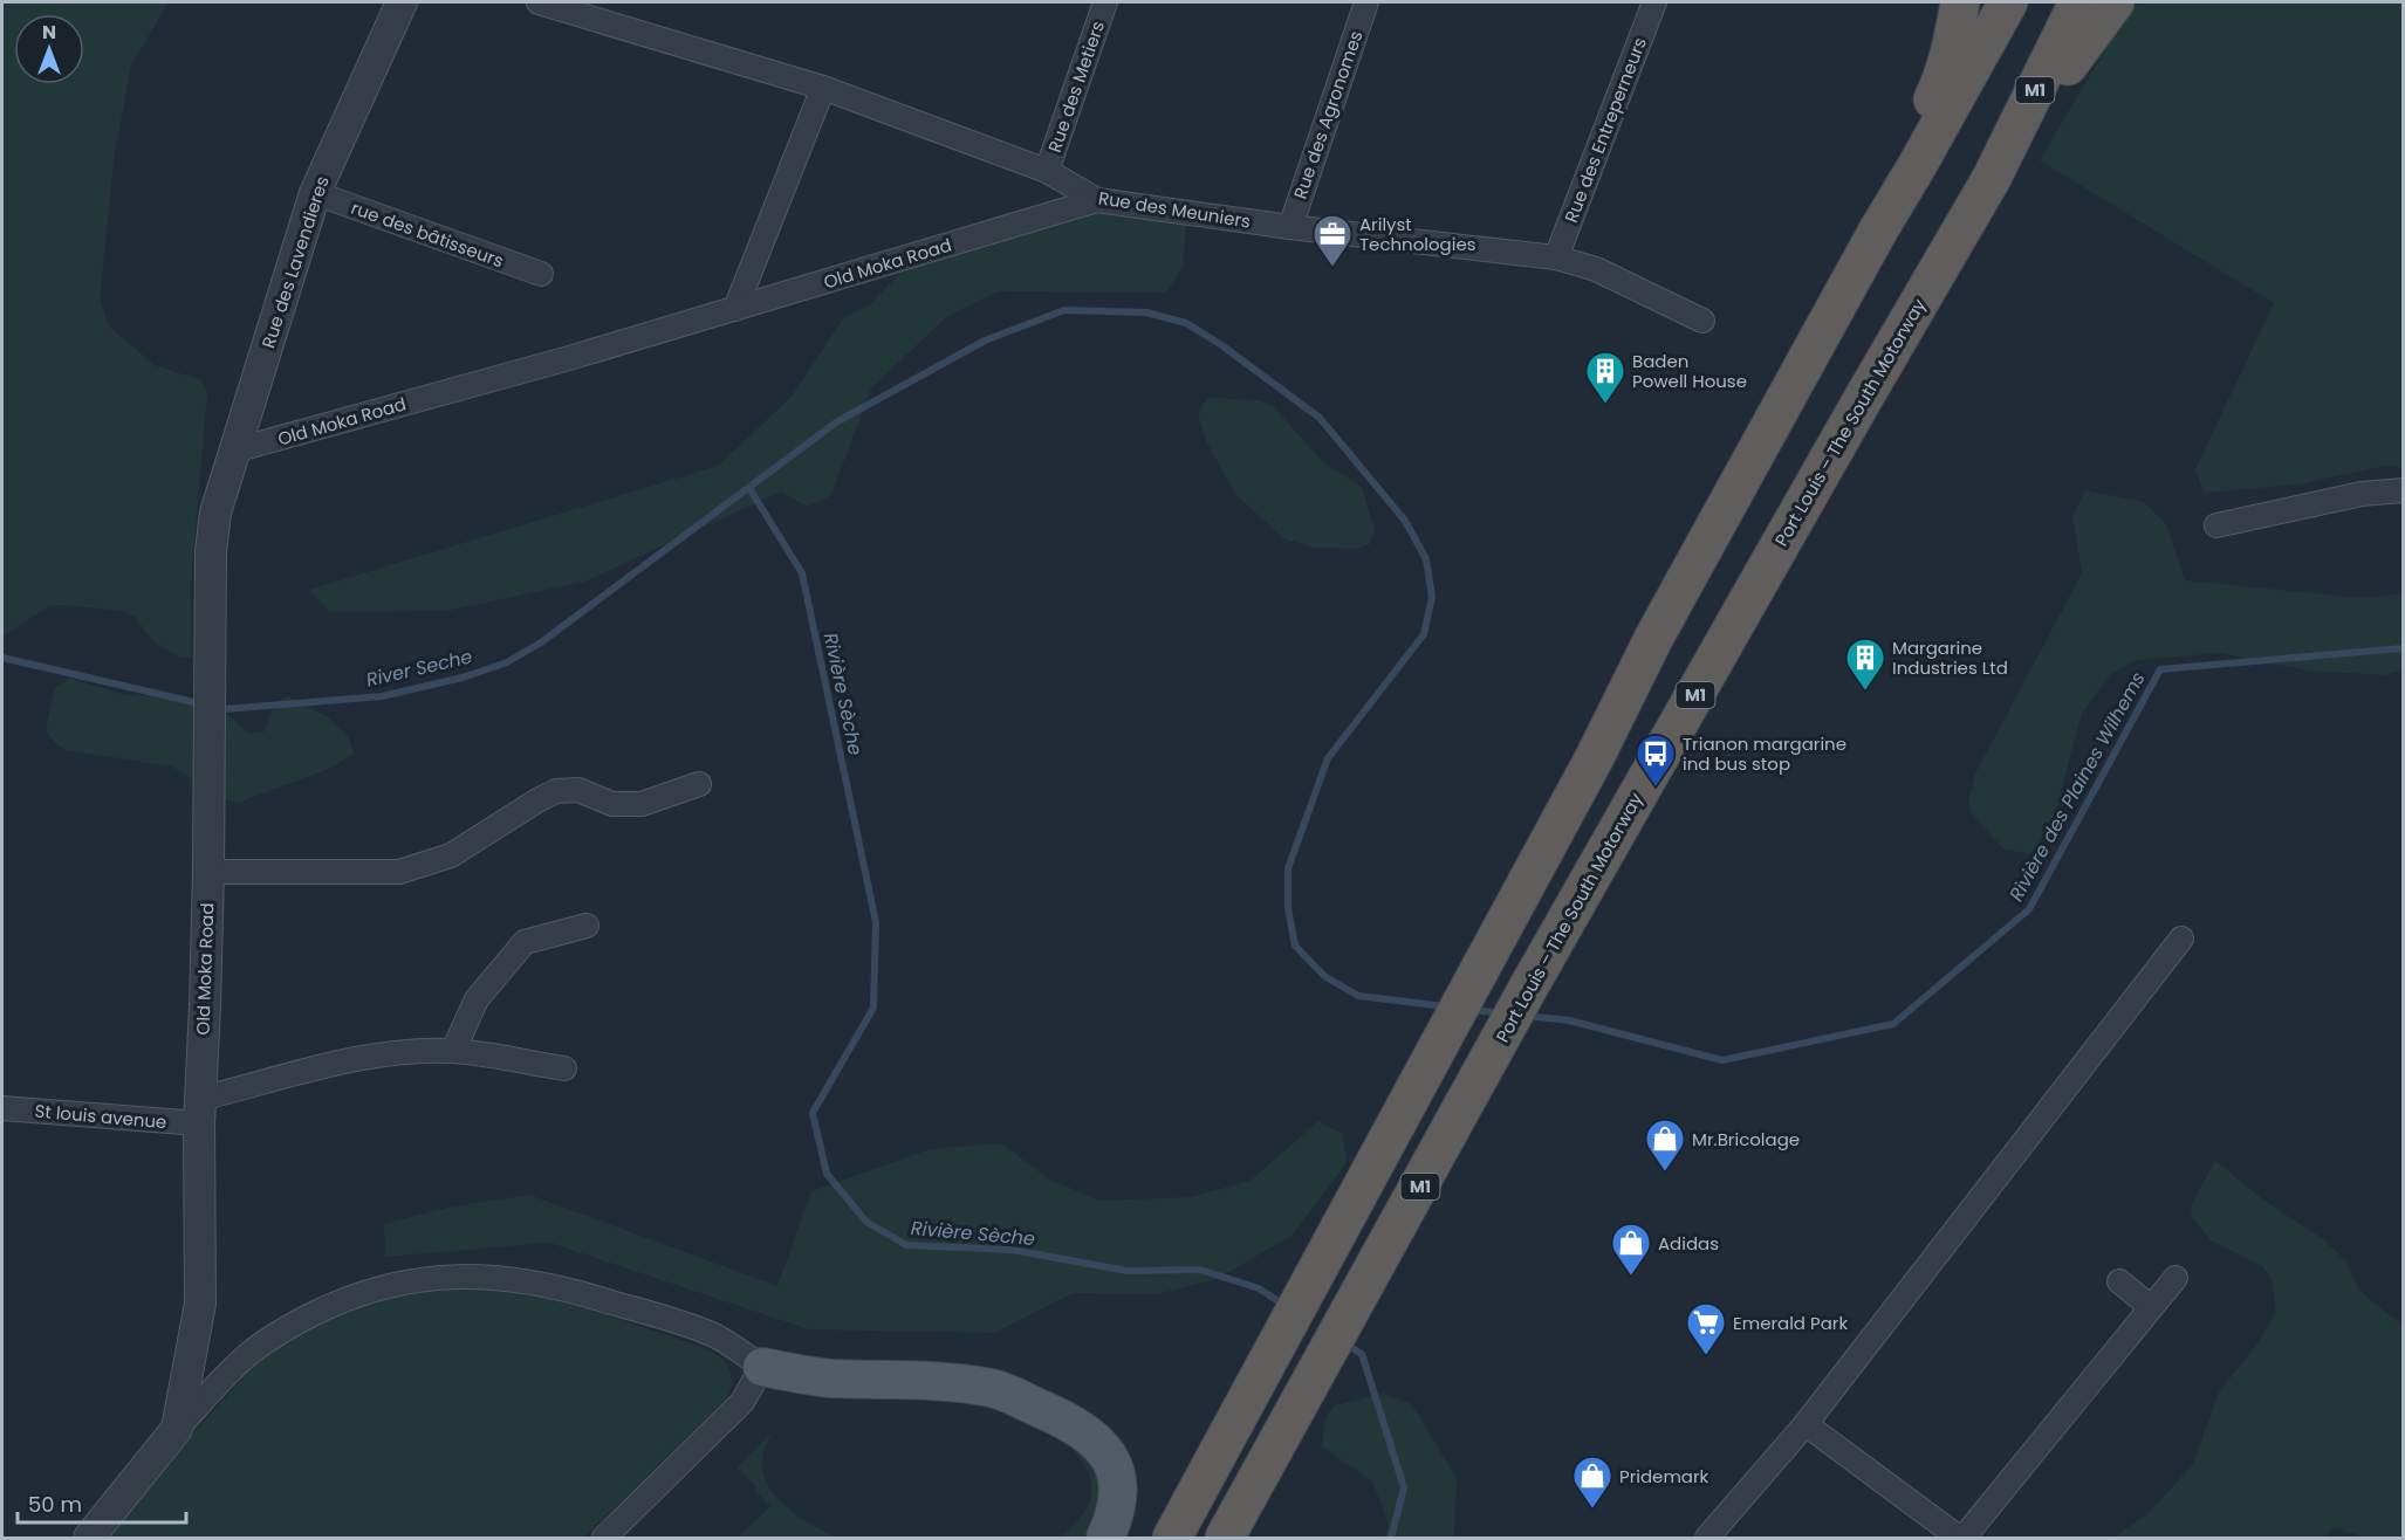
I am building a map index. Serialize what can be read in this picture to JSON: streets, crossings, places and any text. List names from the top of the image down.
{
  "streets": {
    "highway": ["M1", "Port Louis – The South Motorway"],
    "street": [
      "Rue des Metiers",
      "Rue des Agronomes",
      "Rue des Entreperneurs",
      "Rue des Meuniers",
      "rue des bâtisseurs",
      "Rue des Lavendieres",
      "Old Moka Road",
      "St louis avenue"
    ]
  },
  "crossings": [
    ["Rue des Metiers", "Rue des Meuniers"],
    ["Rue des Agronomes", "Rue des Meuniers"],
    ["Rue des Entreperneurs", "Rue des Meuniers"],
    ["Rue des Meuniers", "Old Moka Road"],
    ["rue des bâtisseurs", "Rue des Lavendieres"],
    ["Rue des Lavendieres", "Old Moka Road"],
    ["Old Moka Road", "St louis avenue"]
  ],
  "water": ["River Seche", "Rivière Sèche", "Rivière des Plaines Wilhems"],
  "places": {
    "office": ["Arilyst Technologies"],
    "building": ["Baden Powell House", "Margarine Industries Ltd"],
    "bus stop": ["Trianon margarine ind bus stop"],
    "shop": ["Mr.Bricolage", "Adidas", "Pridemark"],
    "supermarket": ["Emerald Park"]
  },
  "scale_bar": "50 m",
  "north": "top"
}
